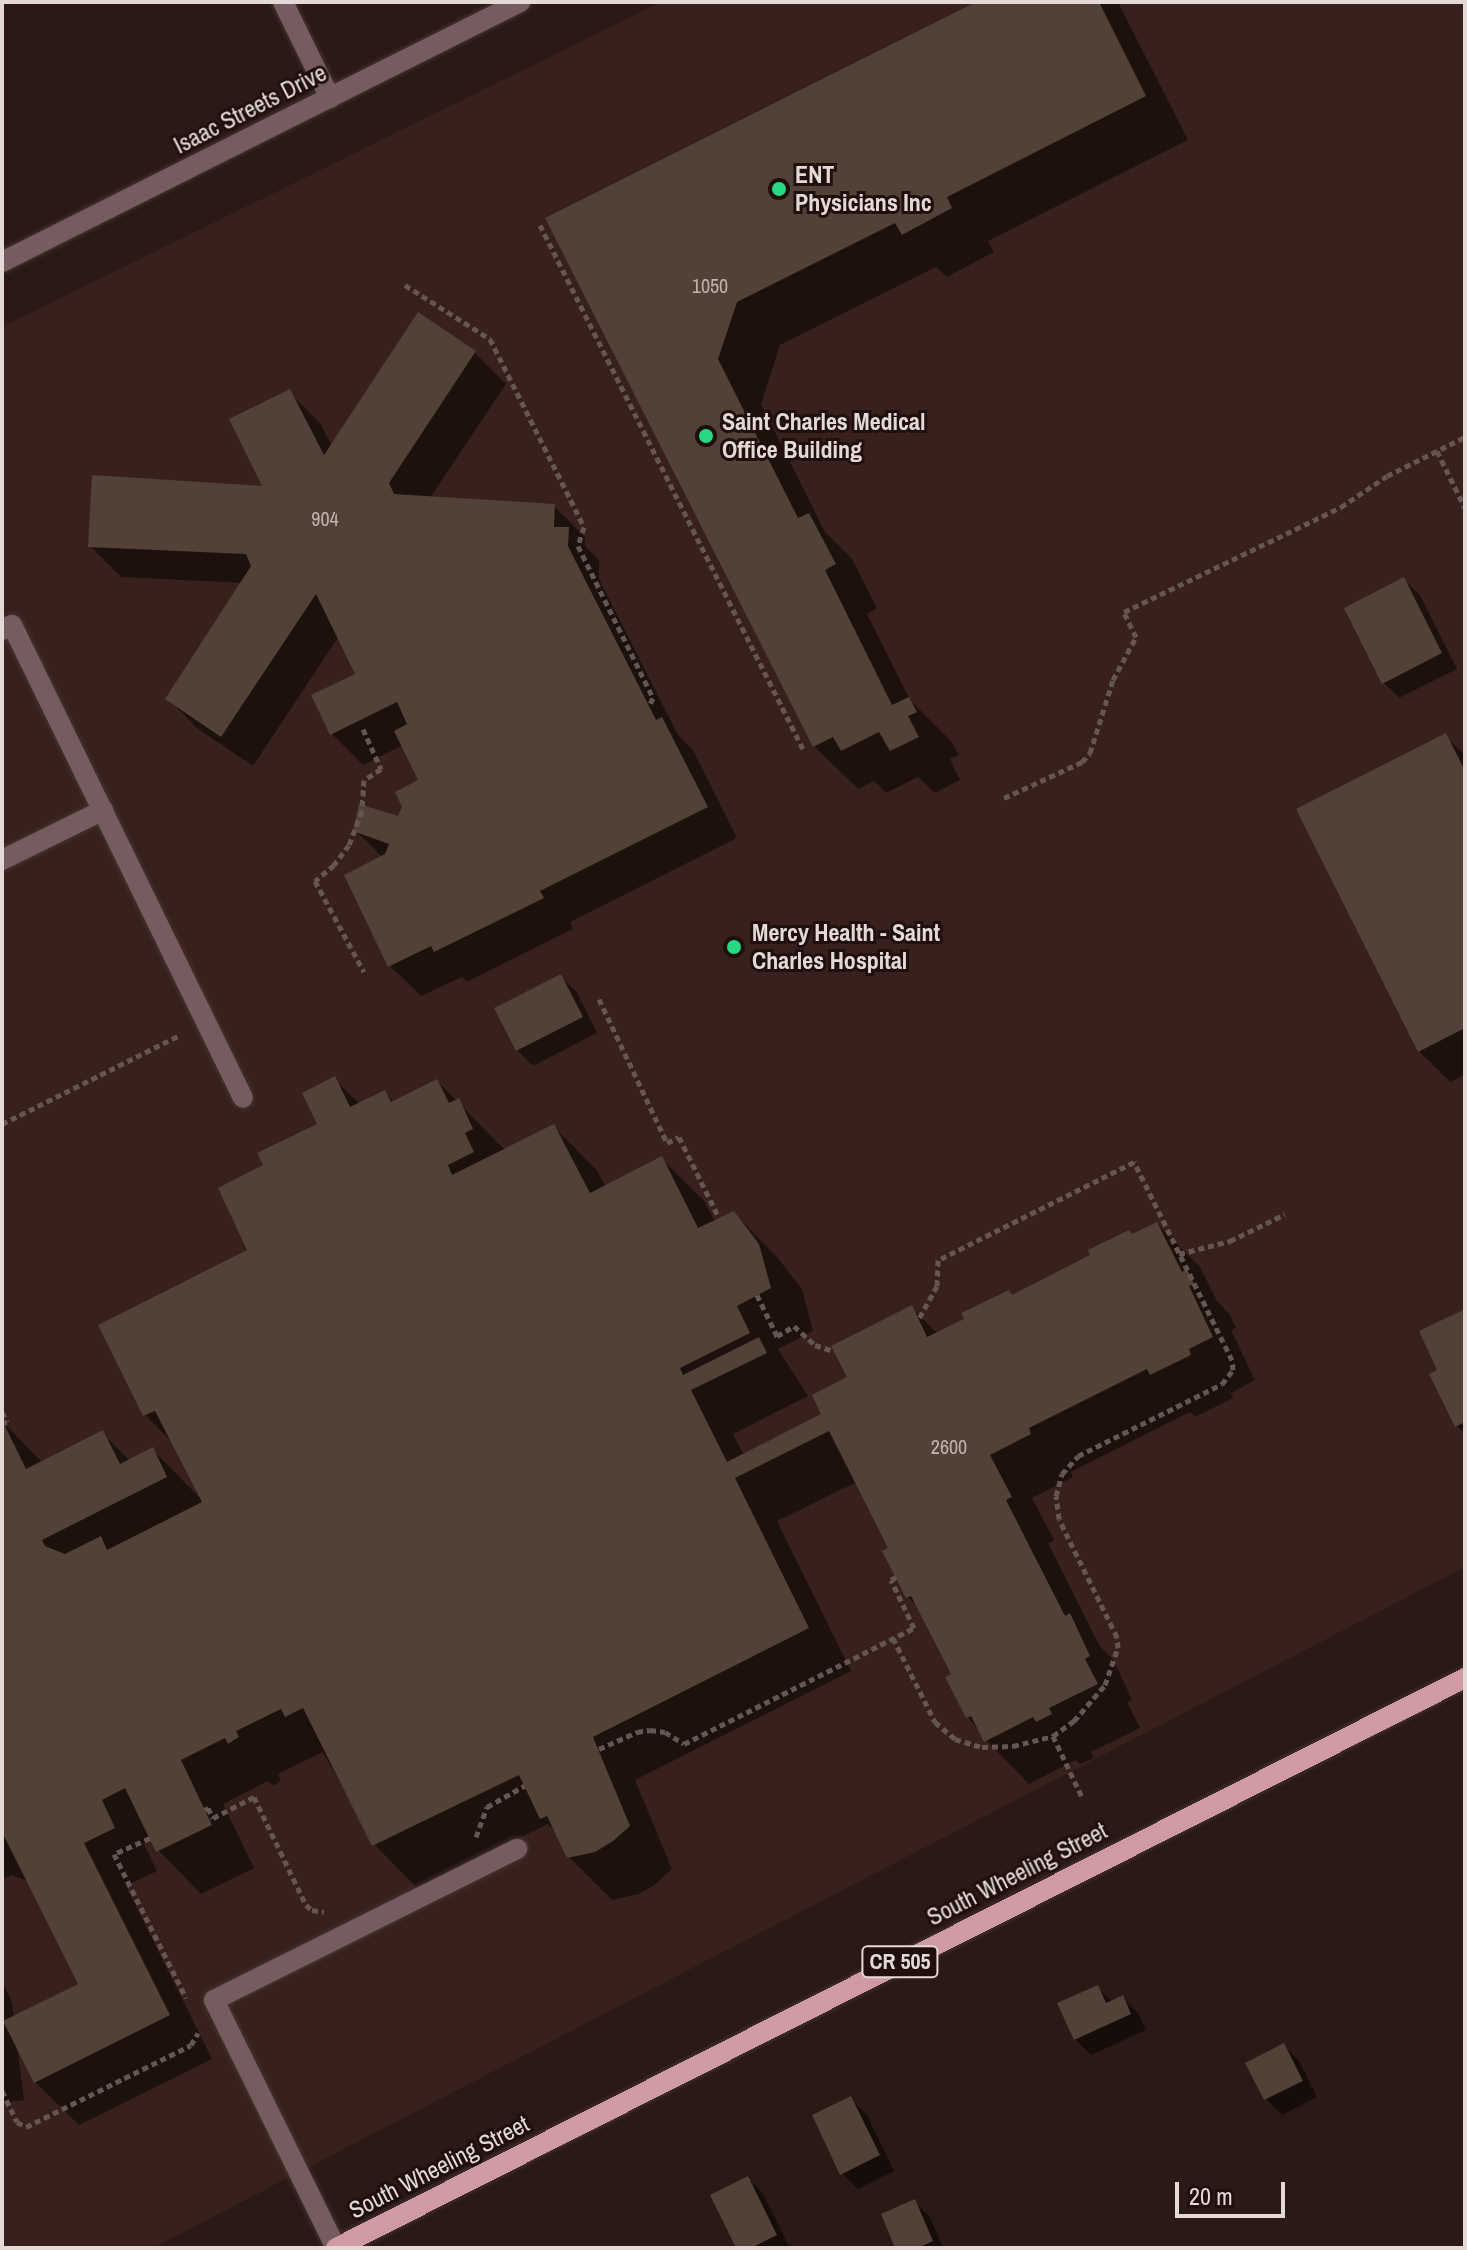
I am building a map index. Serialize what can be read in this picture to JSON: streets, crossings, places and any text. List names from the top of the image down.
{
  "streets": {
    "main road": ["South Wheeling Street", "CR 505"],
    "street": ["Isaac Streets Drive"]
  },
  "places": ["ENT Physicians Inc", "Saint Charles Medical Office Building", "Mercy Health - Saint Charles Hospital"],
  "house_numbers": ["1050", "904", "2600"],
  "scale_bar": "20 m"
}
